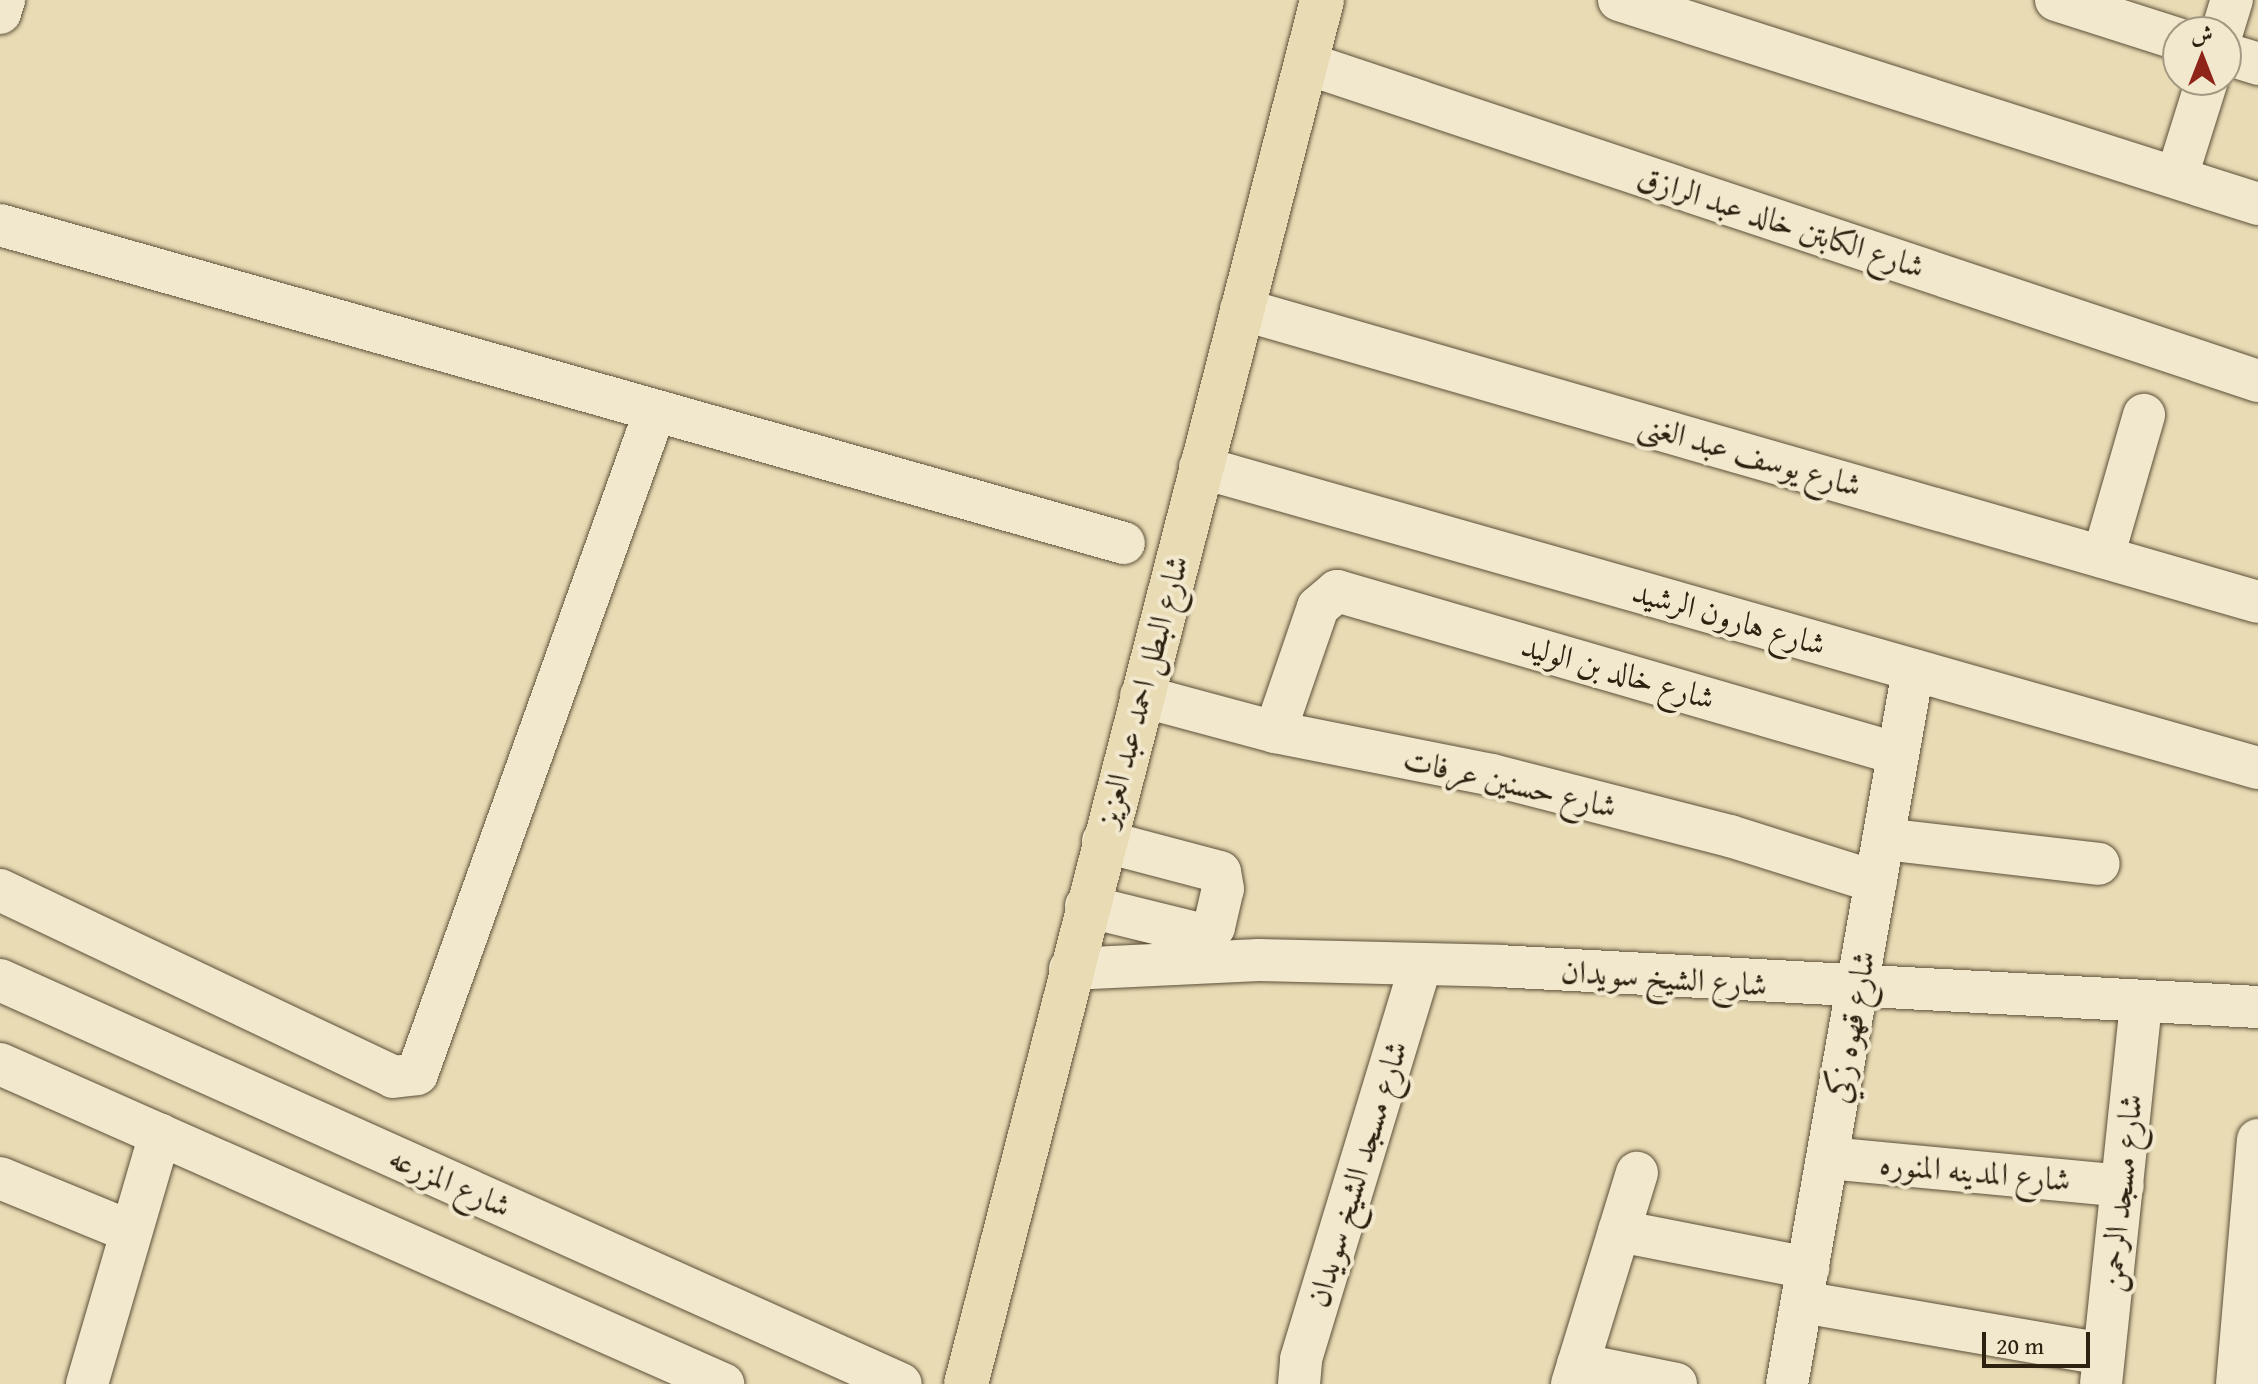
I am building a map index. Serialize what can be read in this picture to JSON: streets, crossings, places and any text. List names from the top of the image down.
{
  "streets": {
    "main road": ["شارع البطل احمد عبد العزيز"],
    "street": [
      "شارع الكابتن خالد عبد الرازق",
      "شارع يوسف عبد الغنى",
      "شارع هارون الرشيد",
      "شارع خالد بن الوليد",
      "شارع حسنين عرفات",
      "شارع الشيخ سويدان",
      "شارع قهوه زكي",
      "شارع المدينه المنوره",
      "شارع مسجد الشيخ سويدان",
      "شارع المزرعه",
      "شارع مسجد الرحمن"
    ]
  },
  "crossings": [
    ["شارع الكابتن خالد عبد الرازق", "شارع البطل احمد عبد العزيز"],
    ["شارع يوسف عبد الغنى", "شارع البطل احمد عبد العزيز"],
    ["شارع هارون الرشيد", "شارع البطل احمد عبد العزيز"],
    ["شارع هارون الرشيد", "شارع قهوه زكي"],
    ["شارع خالد بن الوليد", "شارع حسنين عرفات"],
    ["شارع خالد بن الوليد", "شارع قهوه زكي"],
    ["شارع البطل احمد عبد العزيز", "شارع حسنين عرفات"],
    ["شارع البطل احمد عبد العزيز", "شارع الشيخ سويدان"],
    ["شارع حسنين عرفات", "شارع قهوه زكي"],
    ["شارع الشيخ سويدان", "شارع قهوه زكي"],
    ["شارع الشيخ سويدان", "شارع مسجد الشيخ سويدان"],
    ["شارع الشيخ سويدان", "شارع مسجد الرحمن"],
    ["شارع قهوه زكي", "شارع المدينه المنوره"],
    ["شارع المدينه المنوره", "شارع مسجد الرحمن"]
  ],
  "scale_bar": "20 m",
  "north": "top"
}
